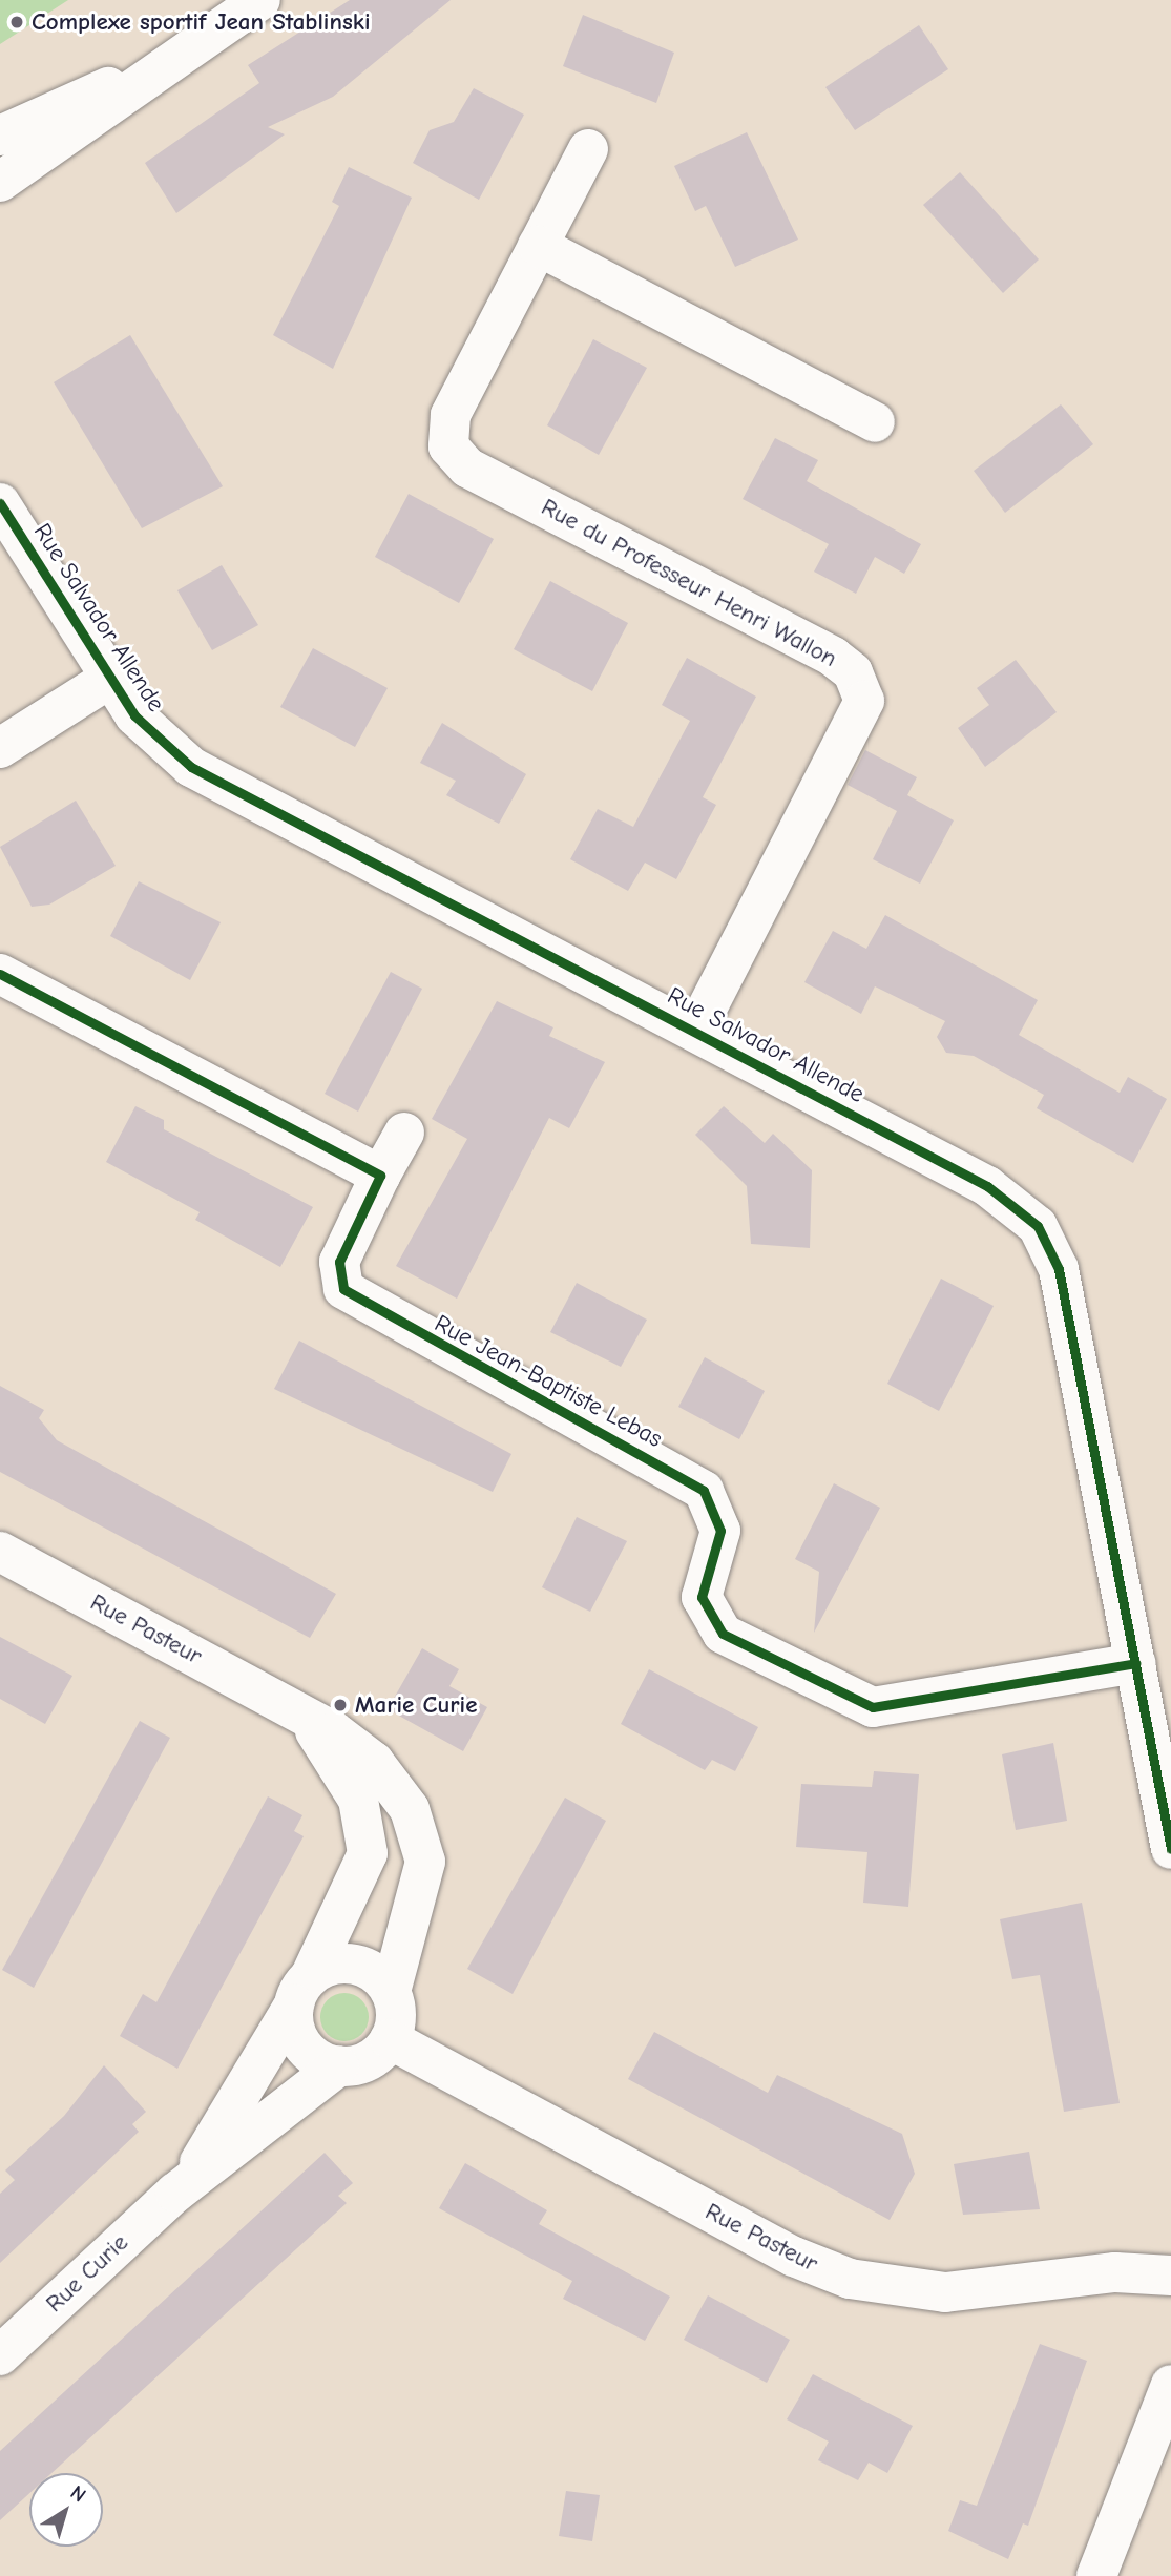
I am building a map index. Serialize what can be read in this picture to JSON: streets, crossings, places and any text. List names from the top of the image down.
{
  "streets": {
    "street": [
      "Rue du Professeur Henri Wallon",
      "Rue Salvador Allende",
      "Rue Jean-Baptiste Lebas",
      "Rue Pasteur",
      "Rue Curie"
    ]
  },
  "crossings": [
    ["Rue du Professeur Henri Wallon", "Rue Salvador Allende"],
    ["Rue Salvador Allende", "Rue Jean-Baptiste Lebas"],
    ["Rue Pasteur", "Rue Curie"]
  ],
  "places": ["Complexe sportif Jean Stablinski", "Marie Curie"],
  "north": "top right"
}
